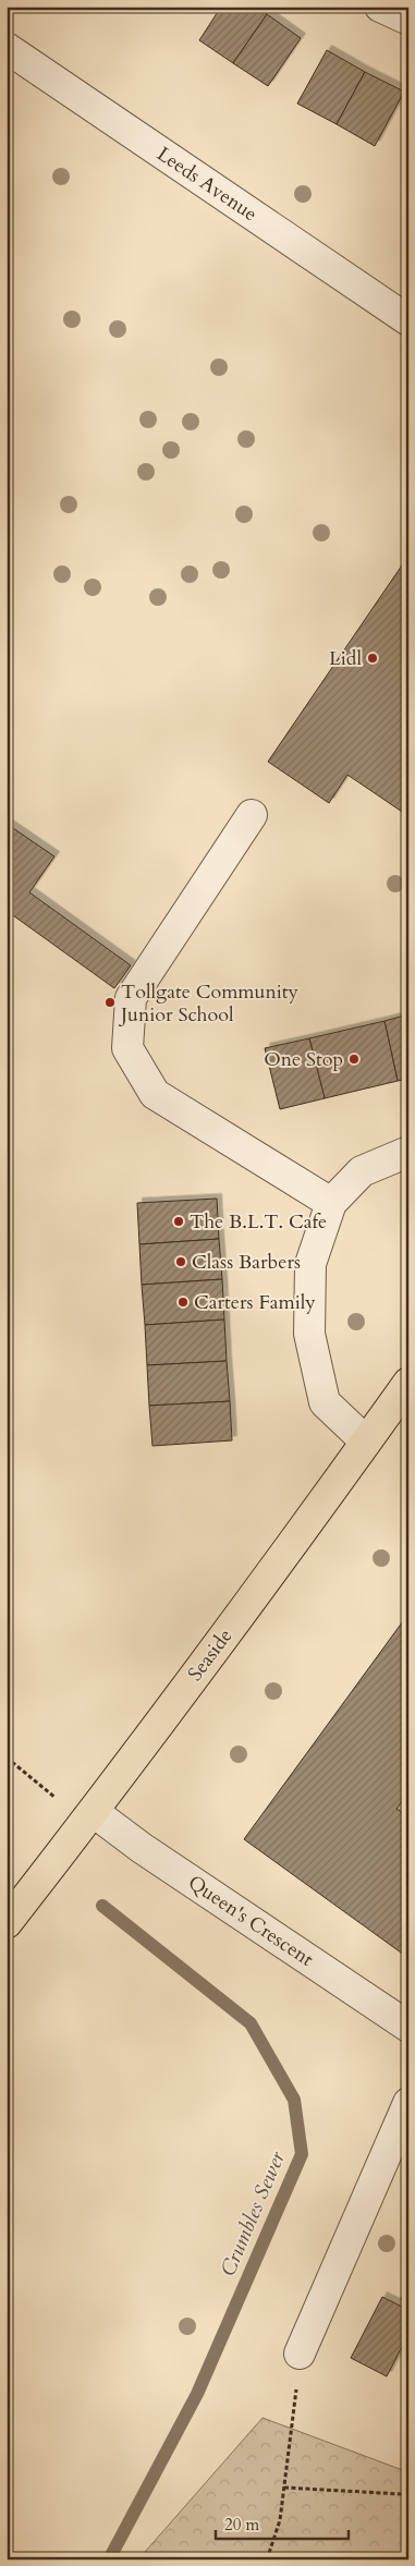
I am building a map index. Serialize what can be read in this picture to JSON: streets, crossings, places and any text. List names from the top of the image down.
{
  "streets": {
    "main road": ["Seaside"],
    "street": ["Leeds Avenue", "Queen's Crescent"]
  },
  "crossings": [
    ["Seaside", "Queen's Crescent"]
  ],
  "water": ["Crumbles Sewer"],
  "places": [
    "Lidl",
    "Tollgate Community Junior School",
    "One Stop",
    "The B.L.T. Cafe",
    "Class Barbers",
    "Carters Family"
  ],
  "scale_bar": "20 m"
}
